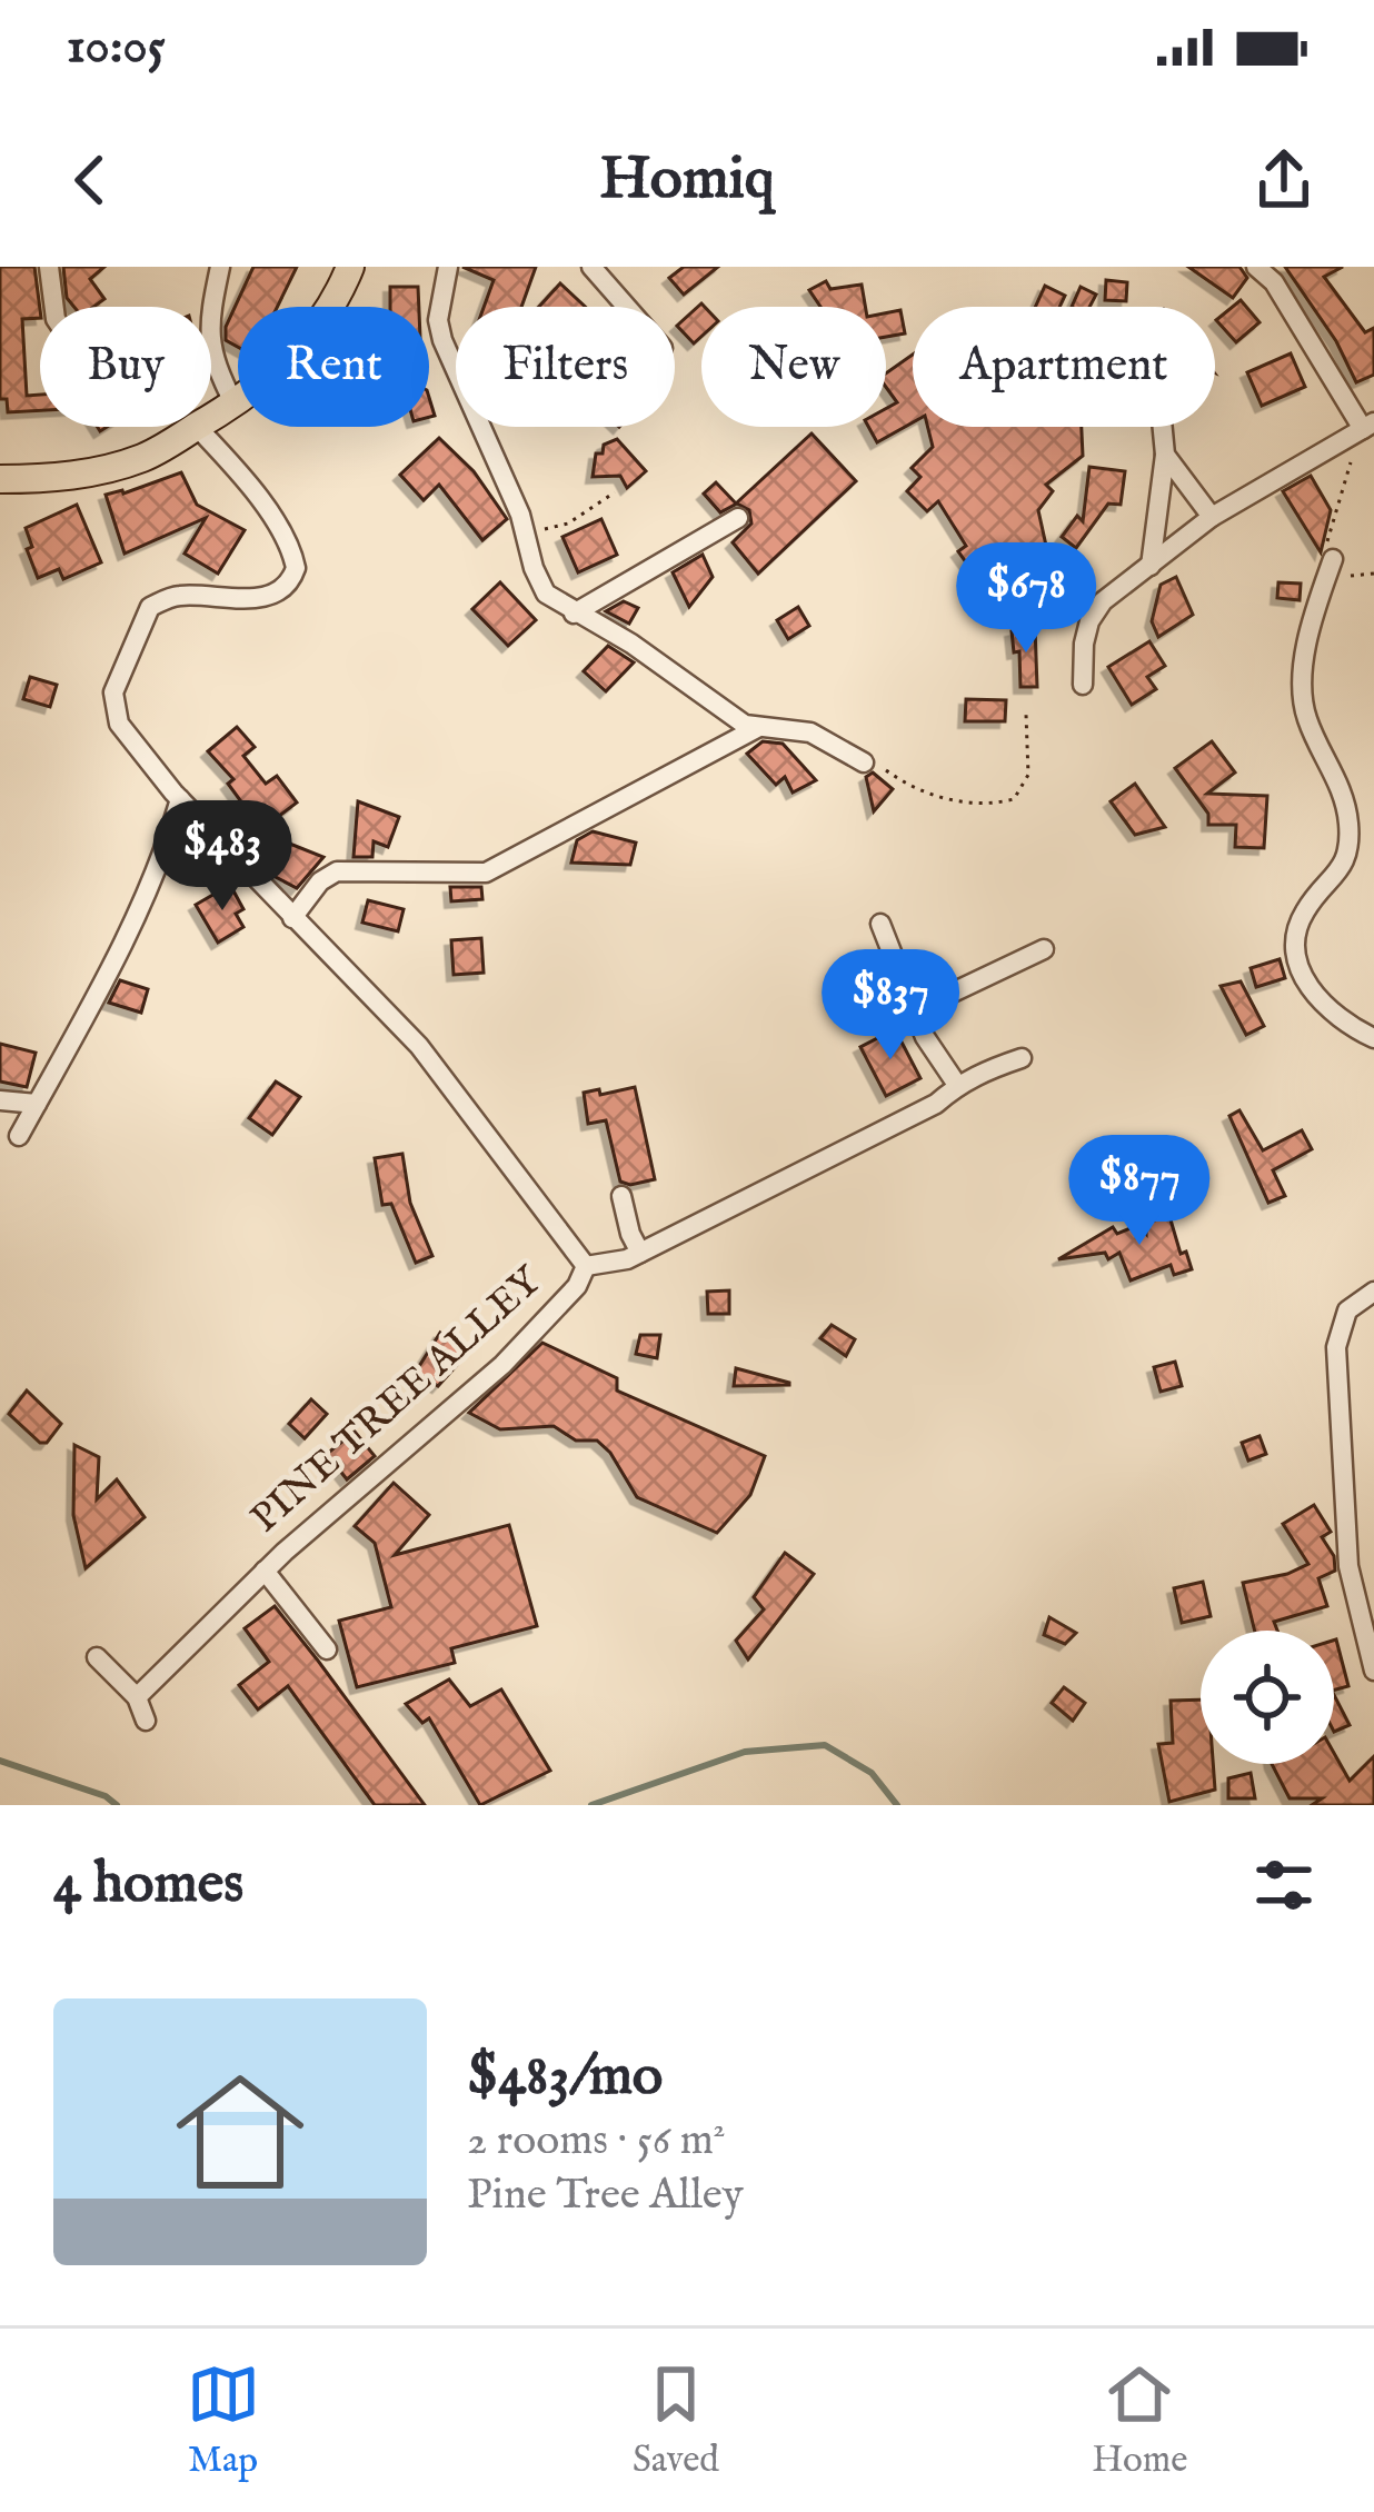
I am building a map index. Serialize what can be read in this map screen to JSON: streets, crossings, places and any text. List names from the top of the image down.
{
  "streets": {
    "street": ["PINE TREE ALLEY"]
  },
  "page": {
    "status": "10:05",
    "header": "Homiq",
    "chip": [
      "Buy",
      "Rent",
      "Filters",
      "New",
      "Apartment"
    ],
    "price": [
      "$678",
      "$483",
      "$837",
      "$877"
    ],
    "heading": "4 homes",
    "list": [
      {
        "name": "$483/mo",
        "note": "2 rooms · 56 m² · Pine Tree Alley"
      }
    ],
    "tabs": ["Map", "Saved", "Home"]
  }
}
